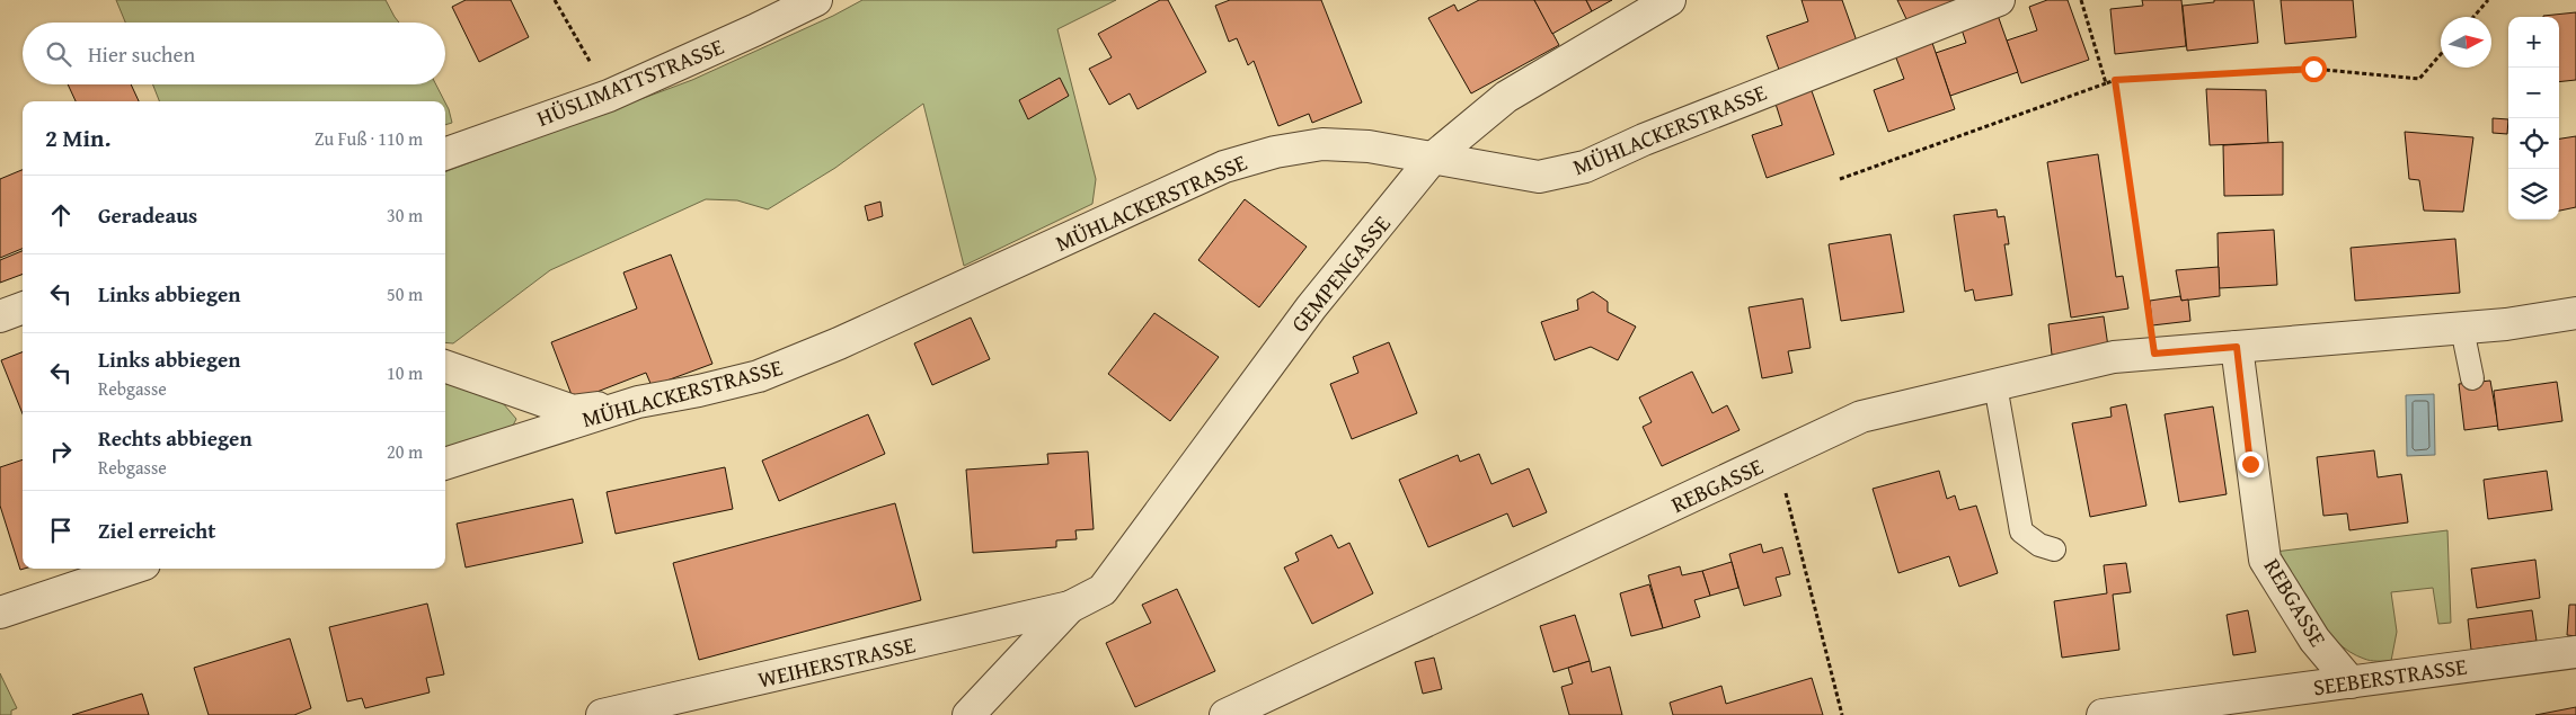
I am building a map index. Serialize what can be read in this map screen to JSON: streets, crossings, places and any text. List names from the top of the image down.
{
  "streets": {
    "street": [
      "HÜSLIMATTSTRASSE",
      "MÜHLACKERSTRASSE",
      "GEMPENGASSE",
      "REBGASSE",
      "WEIHERSTRASSE",
      "SEEBERSTRASSE"
    ]
  },
  "crossings": [
    ["MÜHLACKERSTRASSE", "GEMPENGASSE"],
    ["GEMPENGASSE", "WEIHERSTRASSE"],
    ["REBGASSE", "SEEBERSTRASSE"]
  ],
  "north": "right",
  "page": {
    "map_buttons": ["+", "−"],
    "search": "Hier suchen",
    "heading": ["2 Min.", "Zu Fuß · 110 m"],
    "list": [
      ["Geradeaus", "30 m"],
      ["Links abbiegen", "50 m"],
      ["Links abbiegen", "Rebgasse", "10 m"],
      ["Rechts abbiegen", "Rebgasse", "20 m"],
      "Ziel erreicht"
    ]
  }
}
